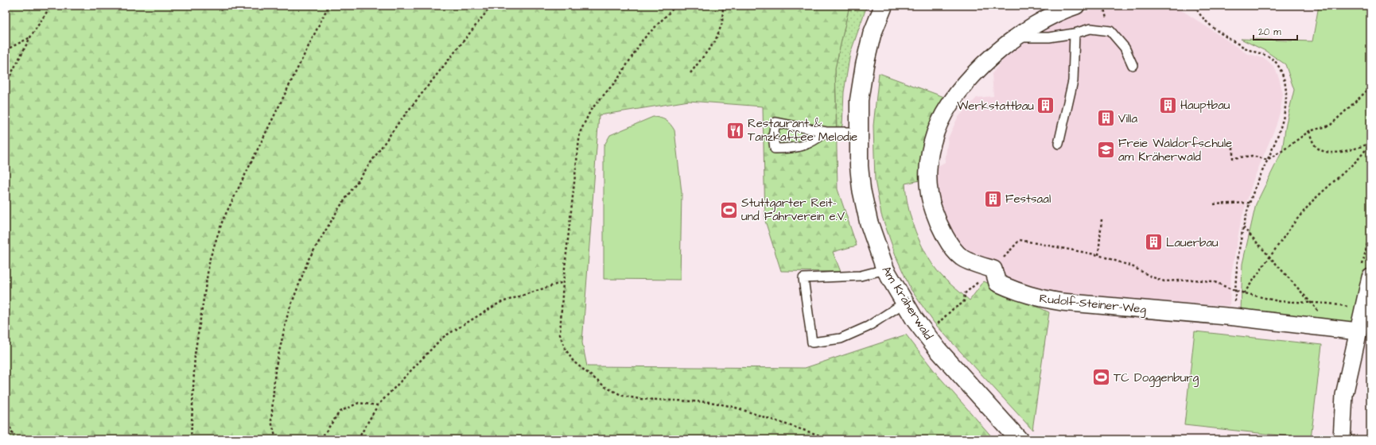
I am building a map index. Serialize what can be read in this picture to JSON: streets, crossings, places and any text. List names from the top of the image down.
{
  "streets": {
    "main road": ["Am Kräherwald"],
    "street": ["Rudolf-Steiner-Weg"]
  },
  "places": {
    "building": [
      "Hauptbau",
      "Werkstattbau",
      "Villa",
      "Festsaal",
      "Lauerbau"
    ],
    "restaurant": ["Restaurant & Tanzkaffee Melodie"],
    "school or university": ["Freie Waldorfschule am Kräherwald"],
    "sports": ["Stuttgarter Reit- und Fahrverein e.V.", "TC Doggenburg"]
  },
  "scale_bar": "20 m"
}
